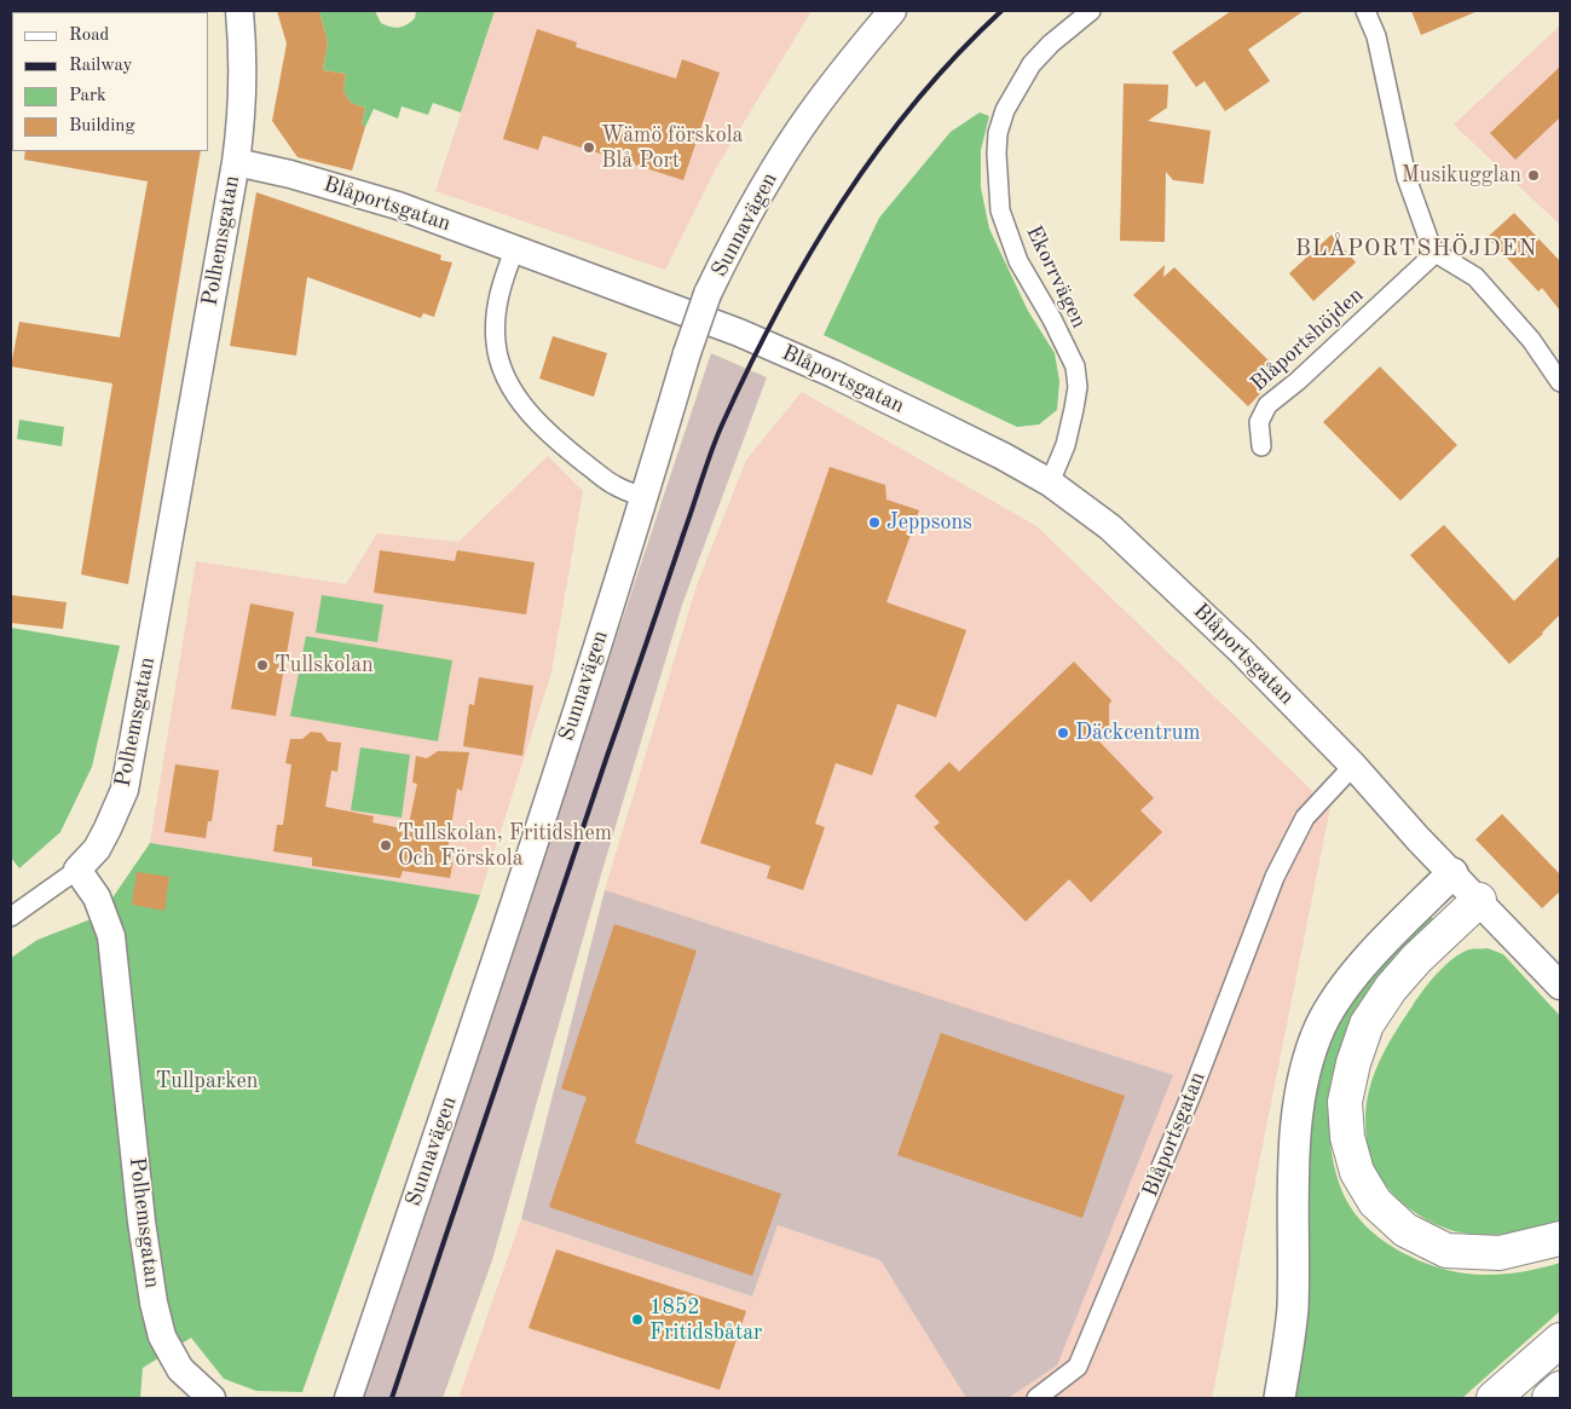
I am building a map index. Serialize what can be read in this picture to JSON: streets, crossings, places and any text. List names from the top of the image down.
{
  "streets": {
    "street": [
      "Blåportsgatan",
      "Sunnavägen",
      "Polhemsgatan",
      "Ekorrvägen",
      "Blåportshöjden"
    ]
  },
  "crossings": [
    ["Blåportsgatan", "Polhemsgatan"],
    ["Blåportsgatan", "Ekorrvägen"]
  ],
  "districts": ["BLÅPORTSHÖJDEN"],
  "parks": ["Tullparken"],
  "places": [
    "Wämö förskola Blå Port",
    "Musikugglan",
    "Jeppsons",
    "Tullskolan",
    "Däckcentrum",
    "Tullskolan, Fritidshem Och Förskola",
    "1852 Fritidsbåtar"
  ],
  "legend": [
    "Road",
    "Railway",
    "Park",
    "Building"
  ]
}
